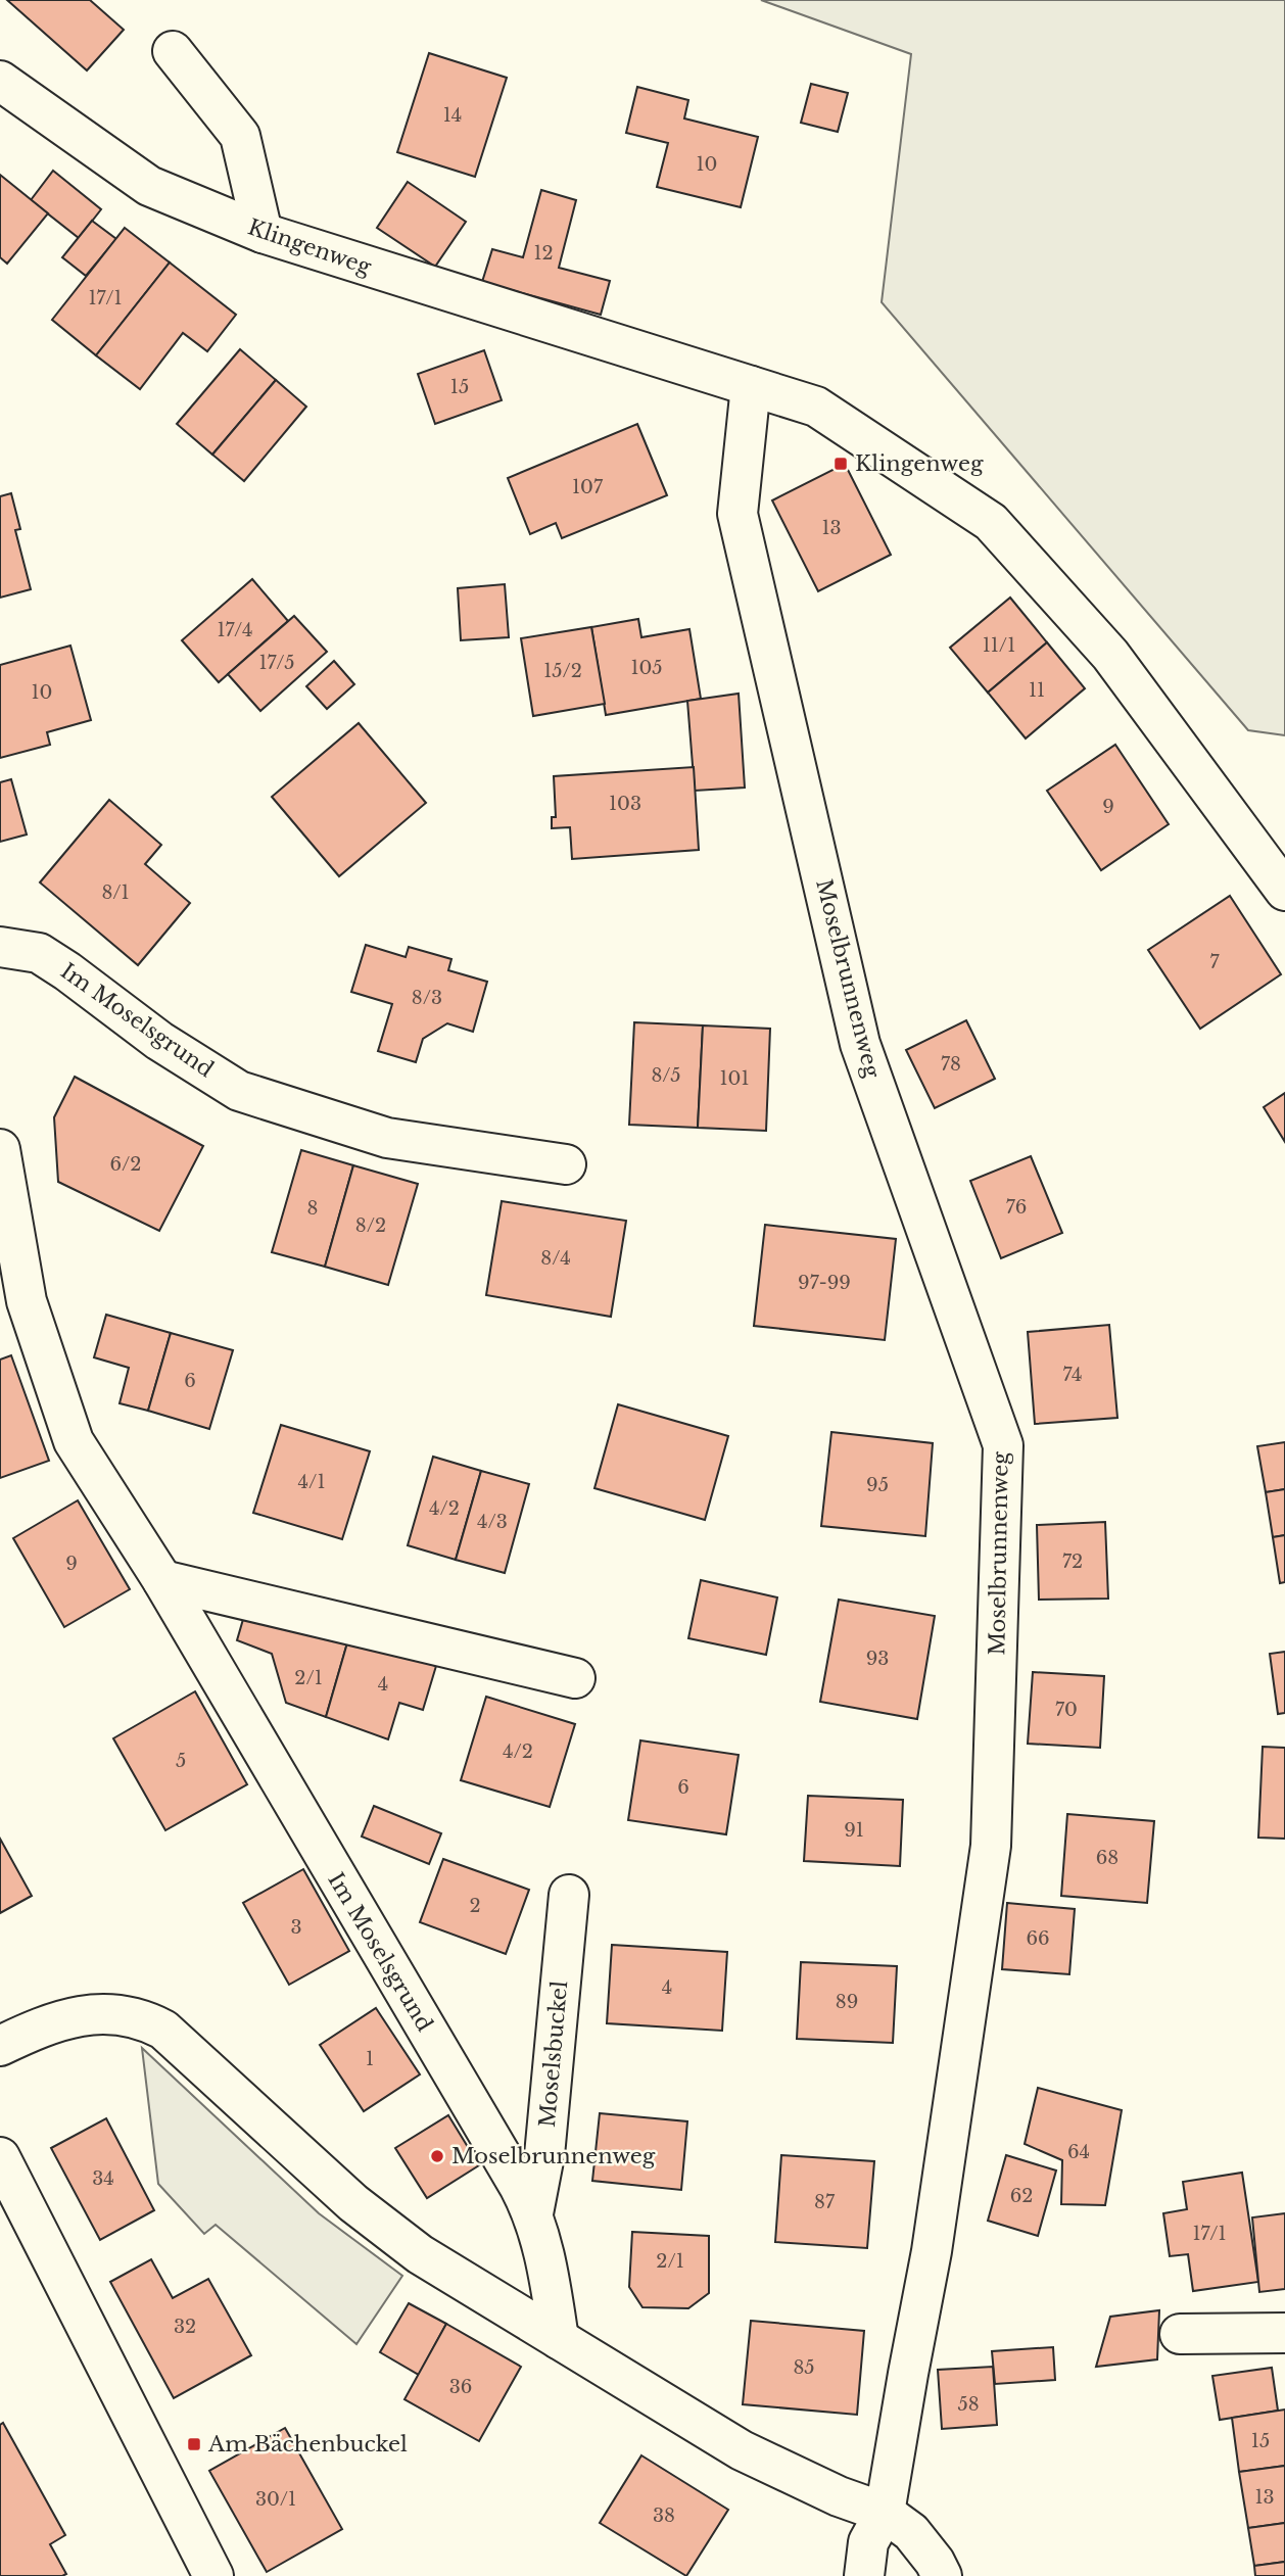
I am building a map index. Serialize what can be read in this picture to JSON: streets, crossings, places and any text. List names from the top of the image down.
{
  "streets": {
    "street": [
      "Klingenweg",
      "Moselbrunnenweg",
      "Im Moselsgrund",
      "Moselsbuckel"
    ]
  },
  "crossings": [
    ["Klingenweg", "Moselbrunnenweg"],
    ["Im Moselsgrund", "Moselsbuckel"]
  ],
  "places": {
    "transit": ["Klingenweg", "Am Bächenbuckel"],
    "other": ["Moselbrunnenweg"]
  },
  "house_numbers": [
    "14",
    "10",
    "12",
    "17/1",
    "15",
    "107",
    "13",
    "17/4",
    "11/1",
    "17/5",
    "105",
    "15/2",
    "11",
    "10",
    "103",
    "9",
    "8/1",
    "7",
    "8/3",
    "78",
    "8/5",
    "101",
    "6/2",
    "76",
    "8",
    "8/2",
    "8/4",
    "97-99",
    "74",
    "6",
    "4/1",
    "95",
    "4/2",
    "4/3",
    "72",
    "9",
    "93",
    "2/1",
    "4",
    "70",
    "4/2",
    "5",
    "6",
    "91",
    "68",
    "2",
    "3",
    "66",
    "4",
    "89",
    "1",
    "64",
    "34",
    "62",
    "87",
    "17/1",
    "2/1",
    "32",
    "85",
    "36",
    "58",
    "15",
    "13",
    "30/1",
    "38"
  ]
}
